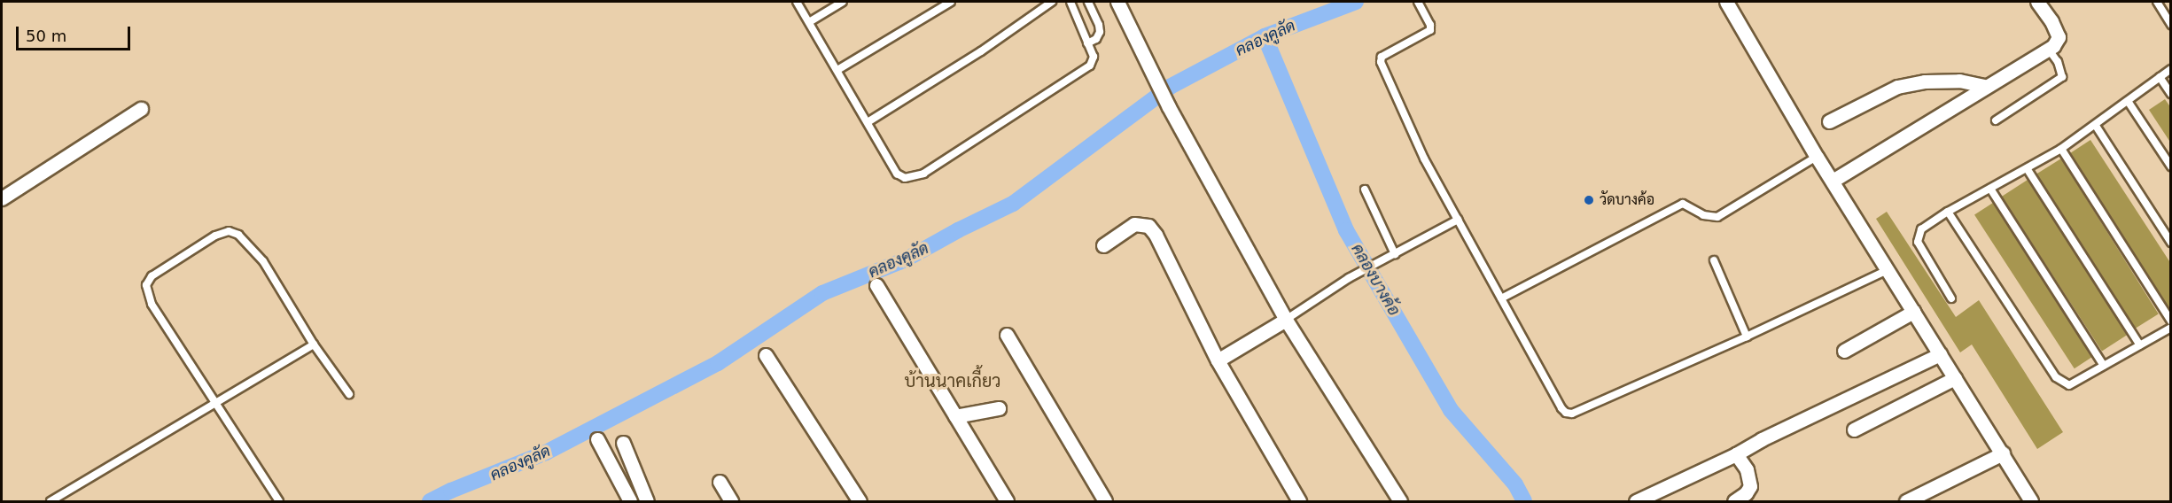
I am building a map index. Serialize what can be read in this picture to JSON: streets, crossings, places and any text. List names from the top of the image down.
{
  "districts": ["บ้านนาคเกี้ยว"],
  "water": ["คลองคูลัด", "คลองบางค้อ"],
  "places": ["วัดบางค้อ"],
  "scale_bar": "50 m"
}
